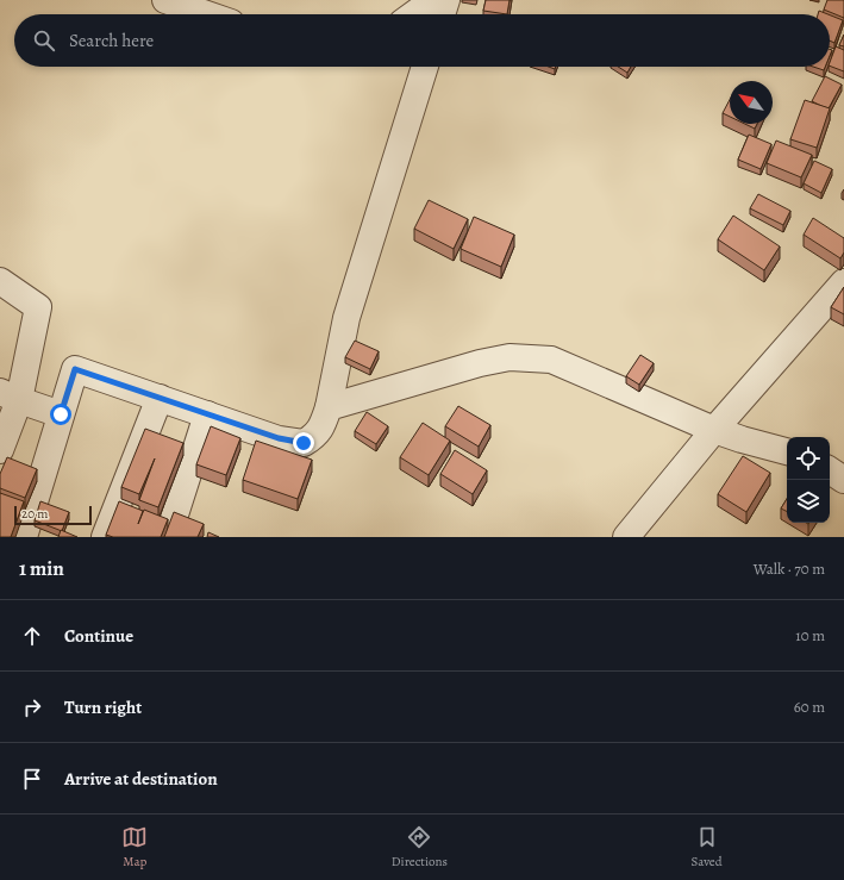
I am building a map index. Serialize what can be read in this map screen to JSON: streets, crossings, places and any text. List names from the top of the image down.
{
  "scale_bar": "20 m",
  "north": "top left",
  "page": {
    "search": "Search here",
    "scale": "20 m",
    "heading": ["1 min", "Walk · 70 m"],
    "list": [
      ["Continue", "10 m"],
      ["Turn right", "60 m"],
      "Arrive at destination"
    ],
    "nav": ["Map", "Directions", "Saved"]
  }
}
